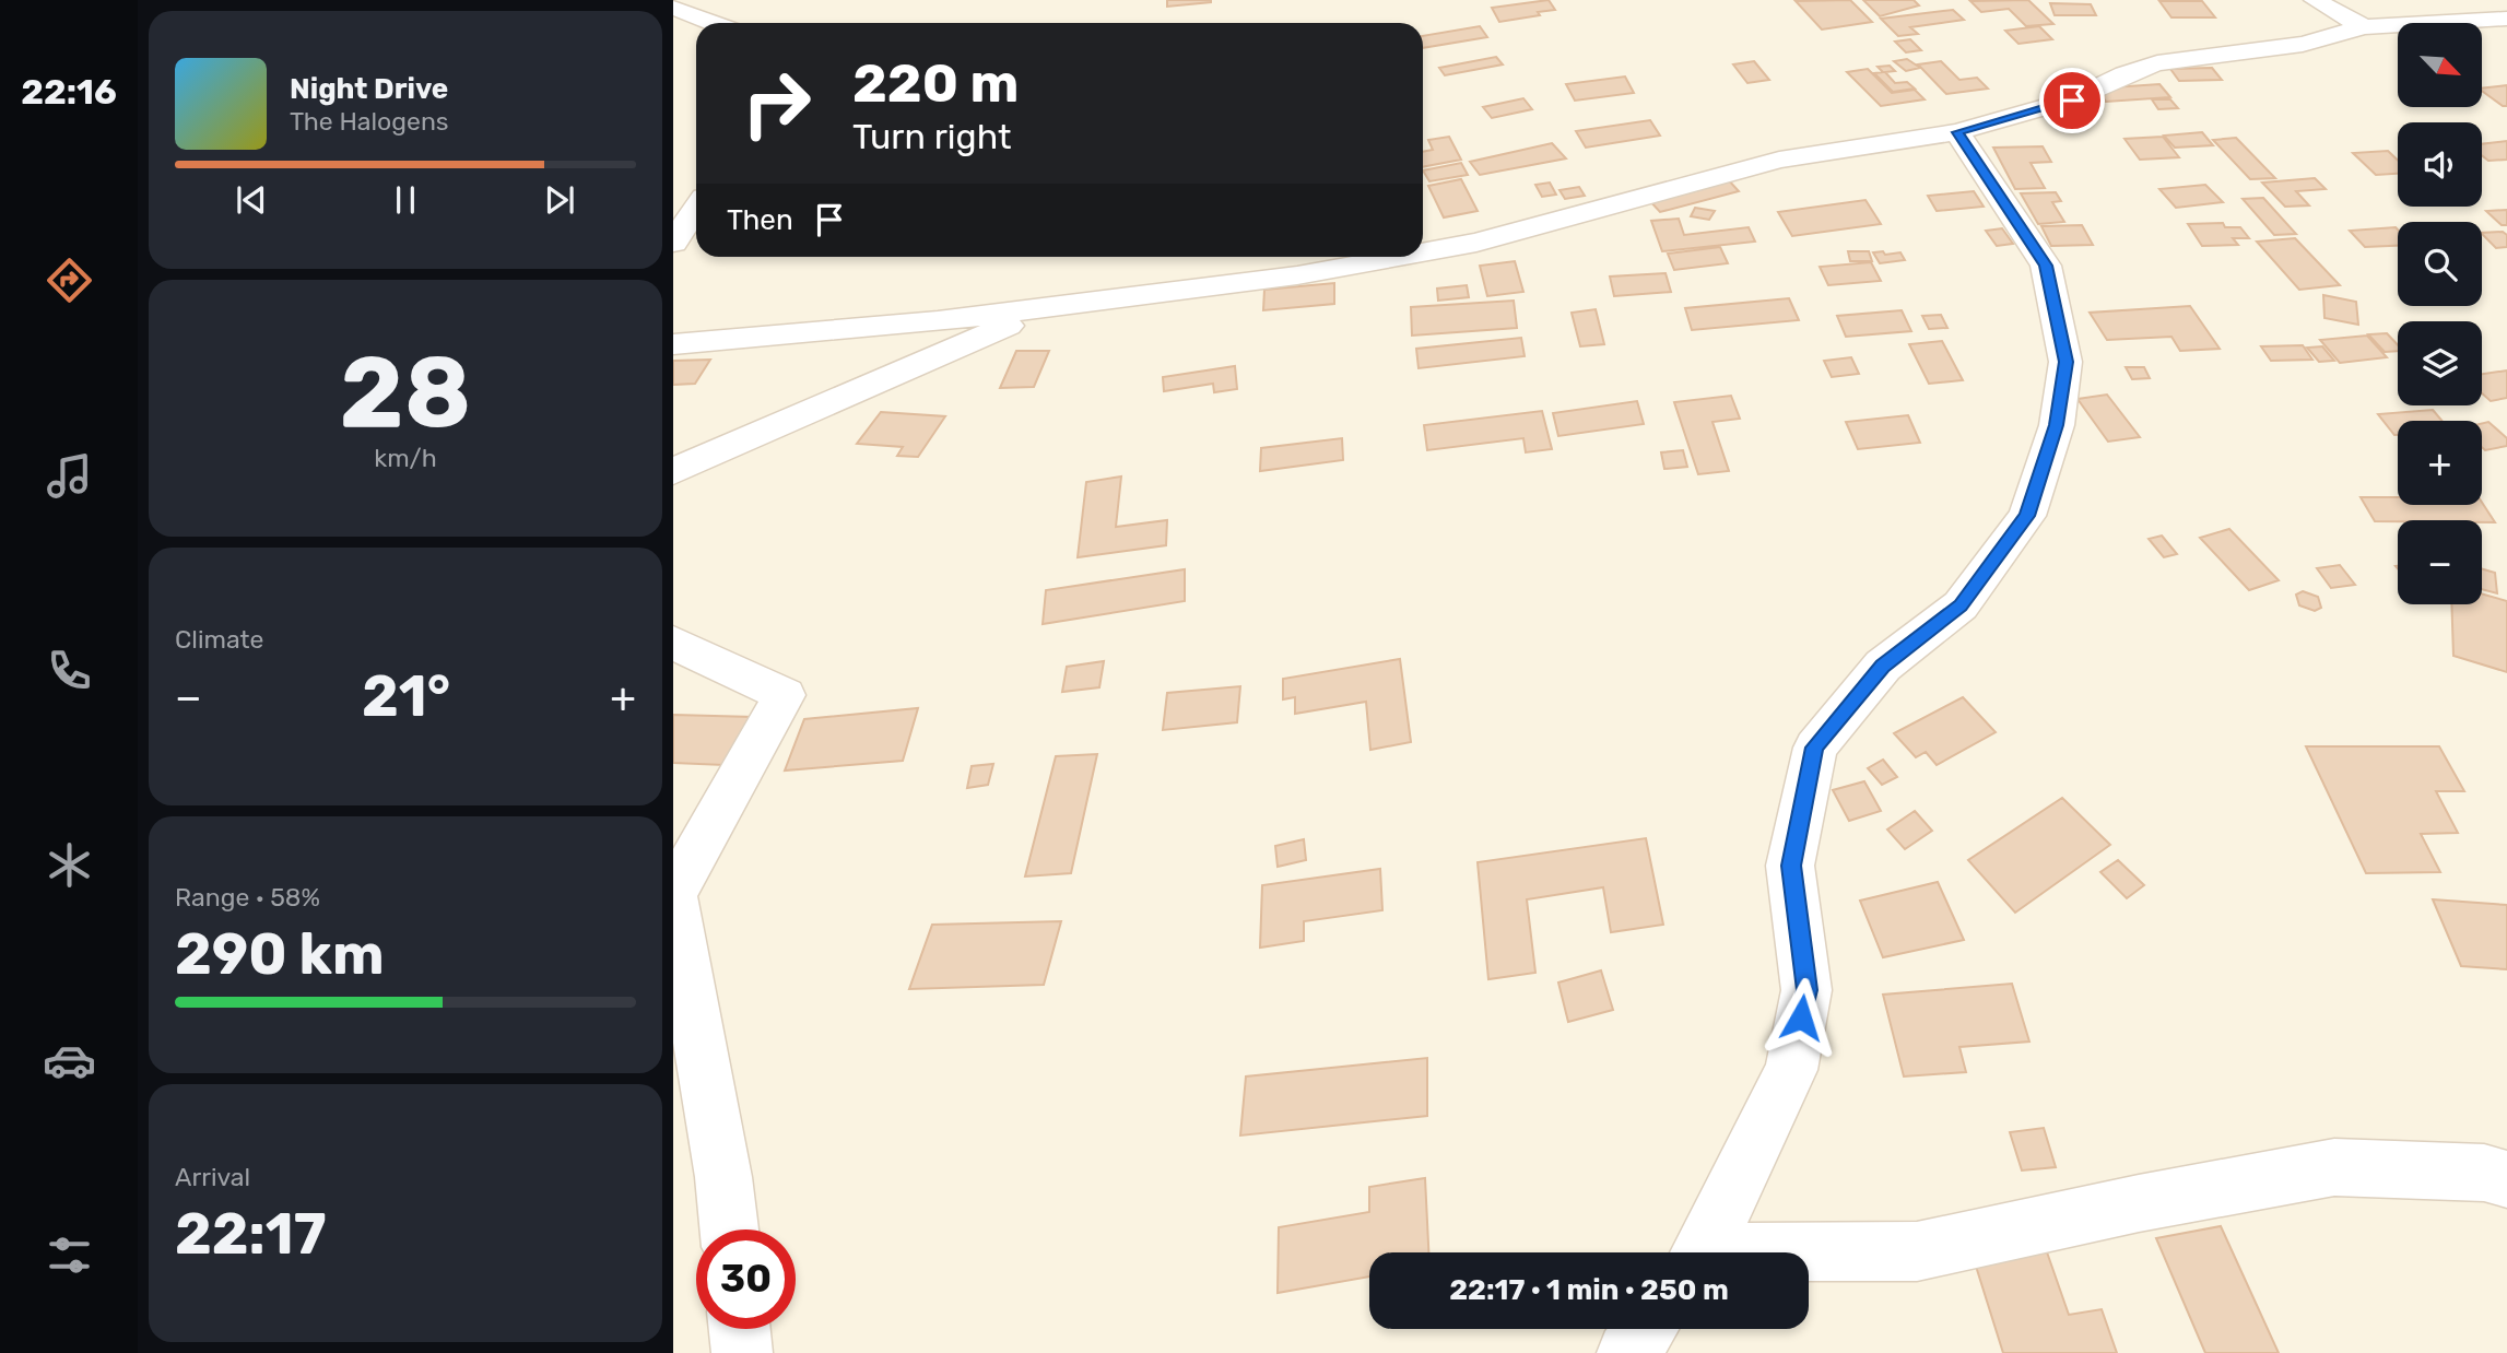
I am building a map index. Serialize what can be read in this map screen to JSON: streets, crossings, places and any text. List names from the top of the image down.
{
  "north": "bottom right",
  "page": {
    "tabs": "22:16",
    "map_buttons": ["+", "−"],
    "turn": ["220 m", "Turn right"],
    "song": ["Night Drive", "The Halogens"],
    "then": "Then",
    "tile": [
      ["28", "km/h"],
      "Climate",
      ["Range · 58%", "290 km"],
      ["Arrival", "22:17"]
    ],
    "heat": ["−", "21°", "+"],
    "limit": "30",
    "trip": "22:17 · 1 min · 250 m"
  }
}
